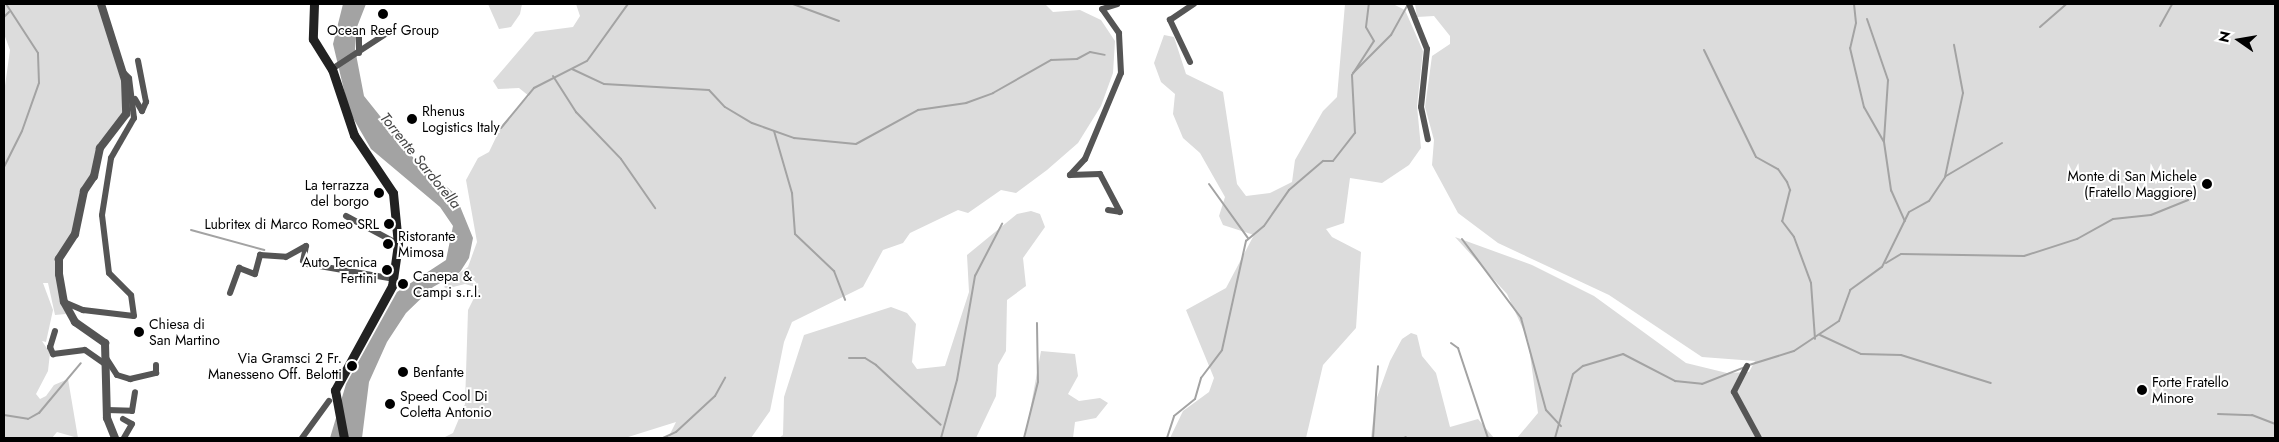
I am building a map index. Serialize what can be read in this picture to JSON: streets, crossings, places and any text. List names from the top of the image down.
{
  "water": ["Torrente Sardorella"],
  "places": [
    "Ocean Reef Group",
    "Rhenus Logistics Italy",
    "Monte di San Michele (Fratello Maggiore)",
    "La terrazza del borgo",
    "Lubritex di Marco Romeo SRL",
    "Ristorante Mimosa",
    "Auto Tecnica Fertini",
    "Canepa & Campi s.r.l.",
    "Chiesa di San Martino",
    "Via Gramsci 2 Fr. Manesseno Off. Belotti",
    "Benfante",
    "Forte Fratello Minore",
    "Speed Cool Di Coletta Antonio"
  ],
  "north": "left"
}
